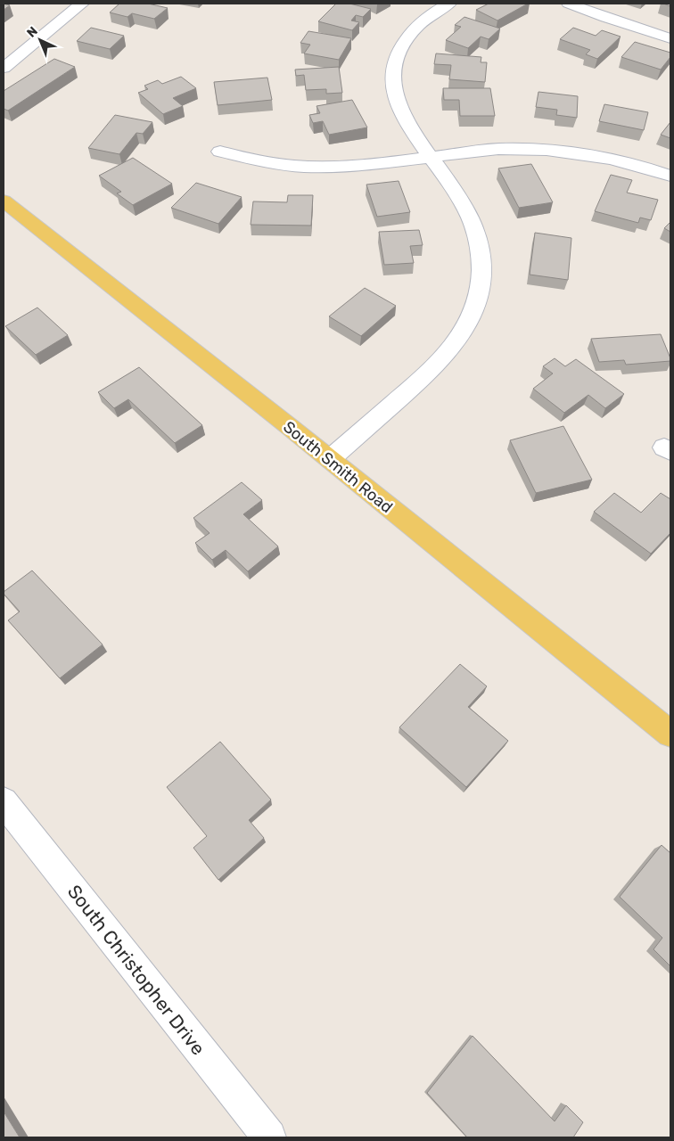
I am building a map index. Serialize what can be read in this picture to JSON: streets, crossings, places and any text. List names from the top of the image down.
{
  "streets": {
    "main road": ["South Smith Road"],
    "street": ["South Christopher Drive"]
  },
  "north": "top left"
}
